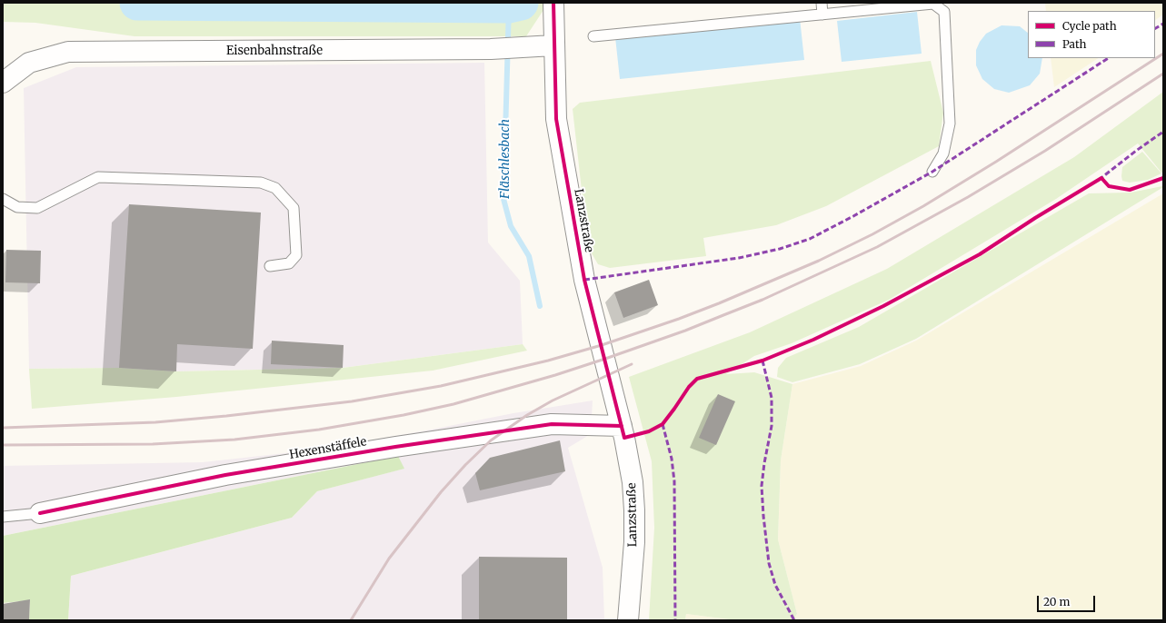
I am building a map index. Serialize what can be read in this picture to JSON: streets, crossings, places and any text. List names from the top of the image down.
{
  "streets": {
    "street": ["Eisenbahnstraße", "Lanzstraße", "Hexenstäffele"]
  },
  "crossings": [
    ["Eisenbahnstraße", "Lanzstraße"],
    ["Lanzstraße", "Hexenstäffele"]
  ],
  "water": ["Fläschlesbach"],
  "legend": ["Cycle path", "Path"],
  "scale_bar": "20 m"
}
